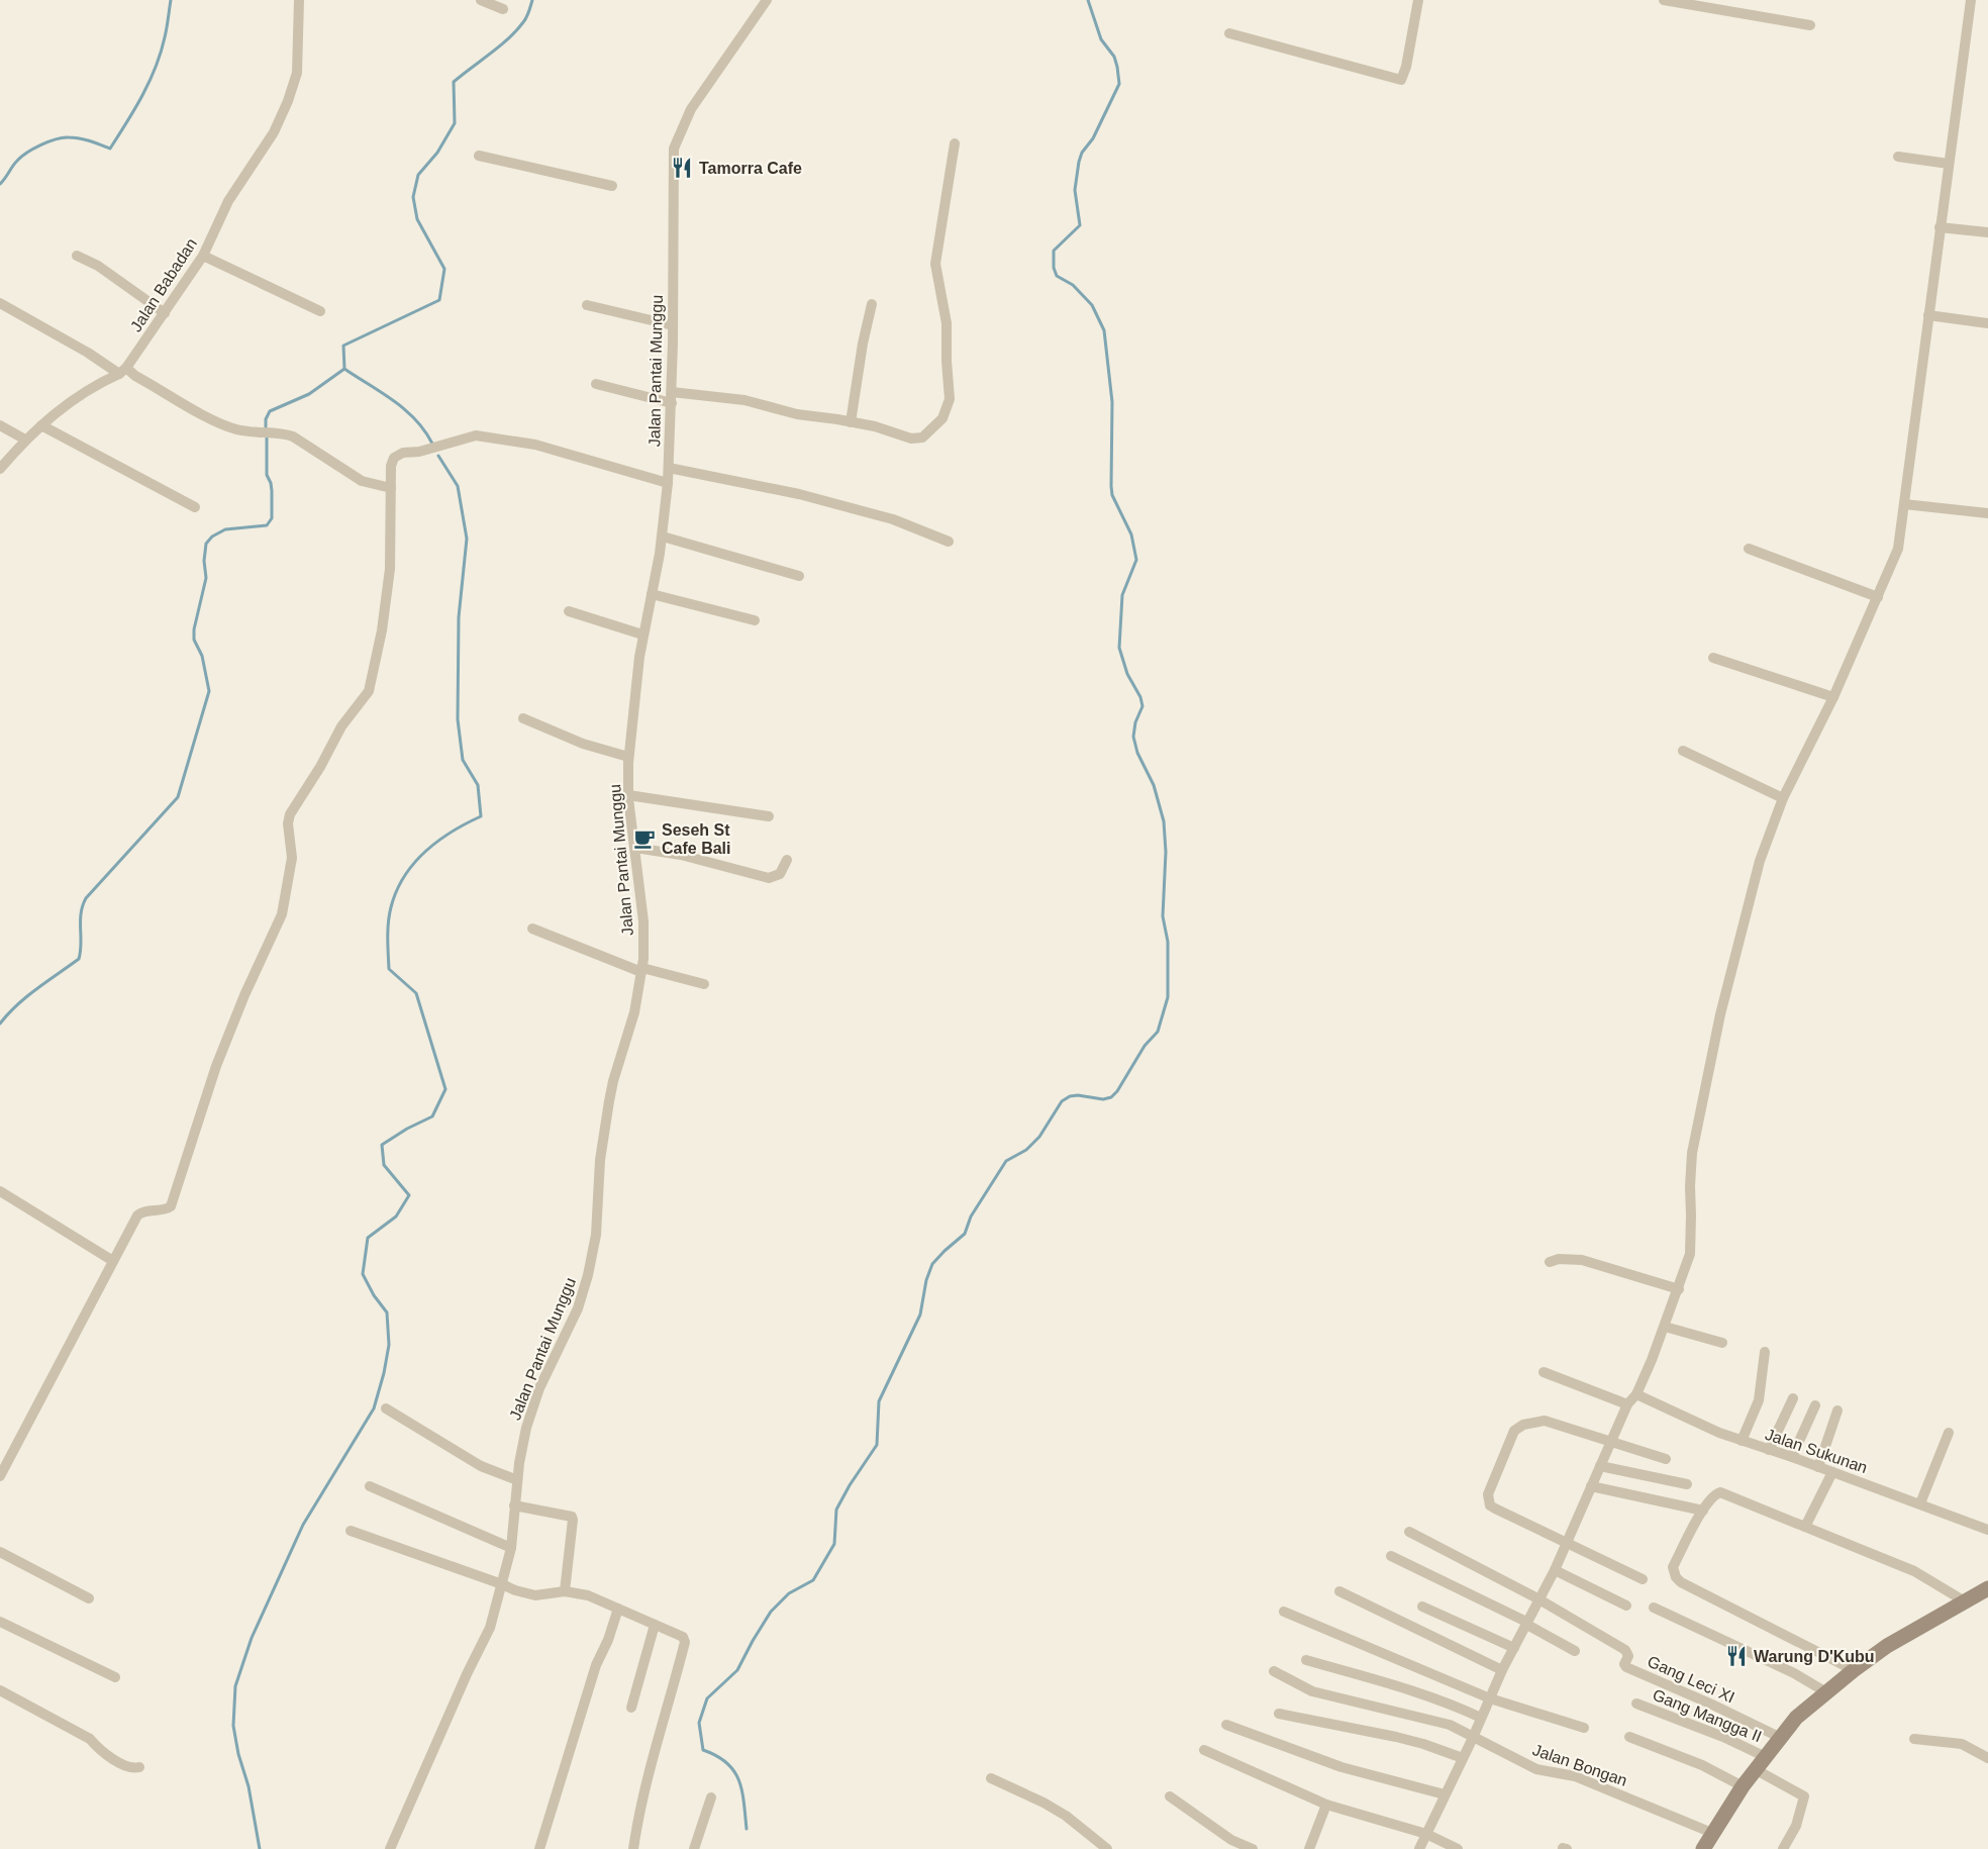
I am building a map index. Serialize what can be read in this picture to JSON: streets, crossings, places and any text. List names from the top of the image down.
{
  "streets": {
    "street": [
      "Jalan Babadan",
      "Jalan Pantai Munggu",
      "Jalan Sukunan",
      "Gang Leci XI",
      "Gang Mangga II",
      "Jalan Bongan"
    ]
  },
  "places": {
    "restaurant": ["Tamorra Cafe", "Warung D'Kubu"],
    "cafe": ["Seseh St Cafe Bali"]
  }
}
